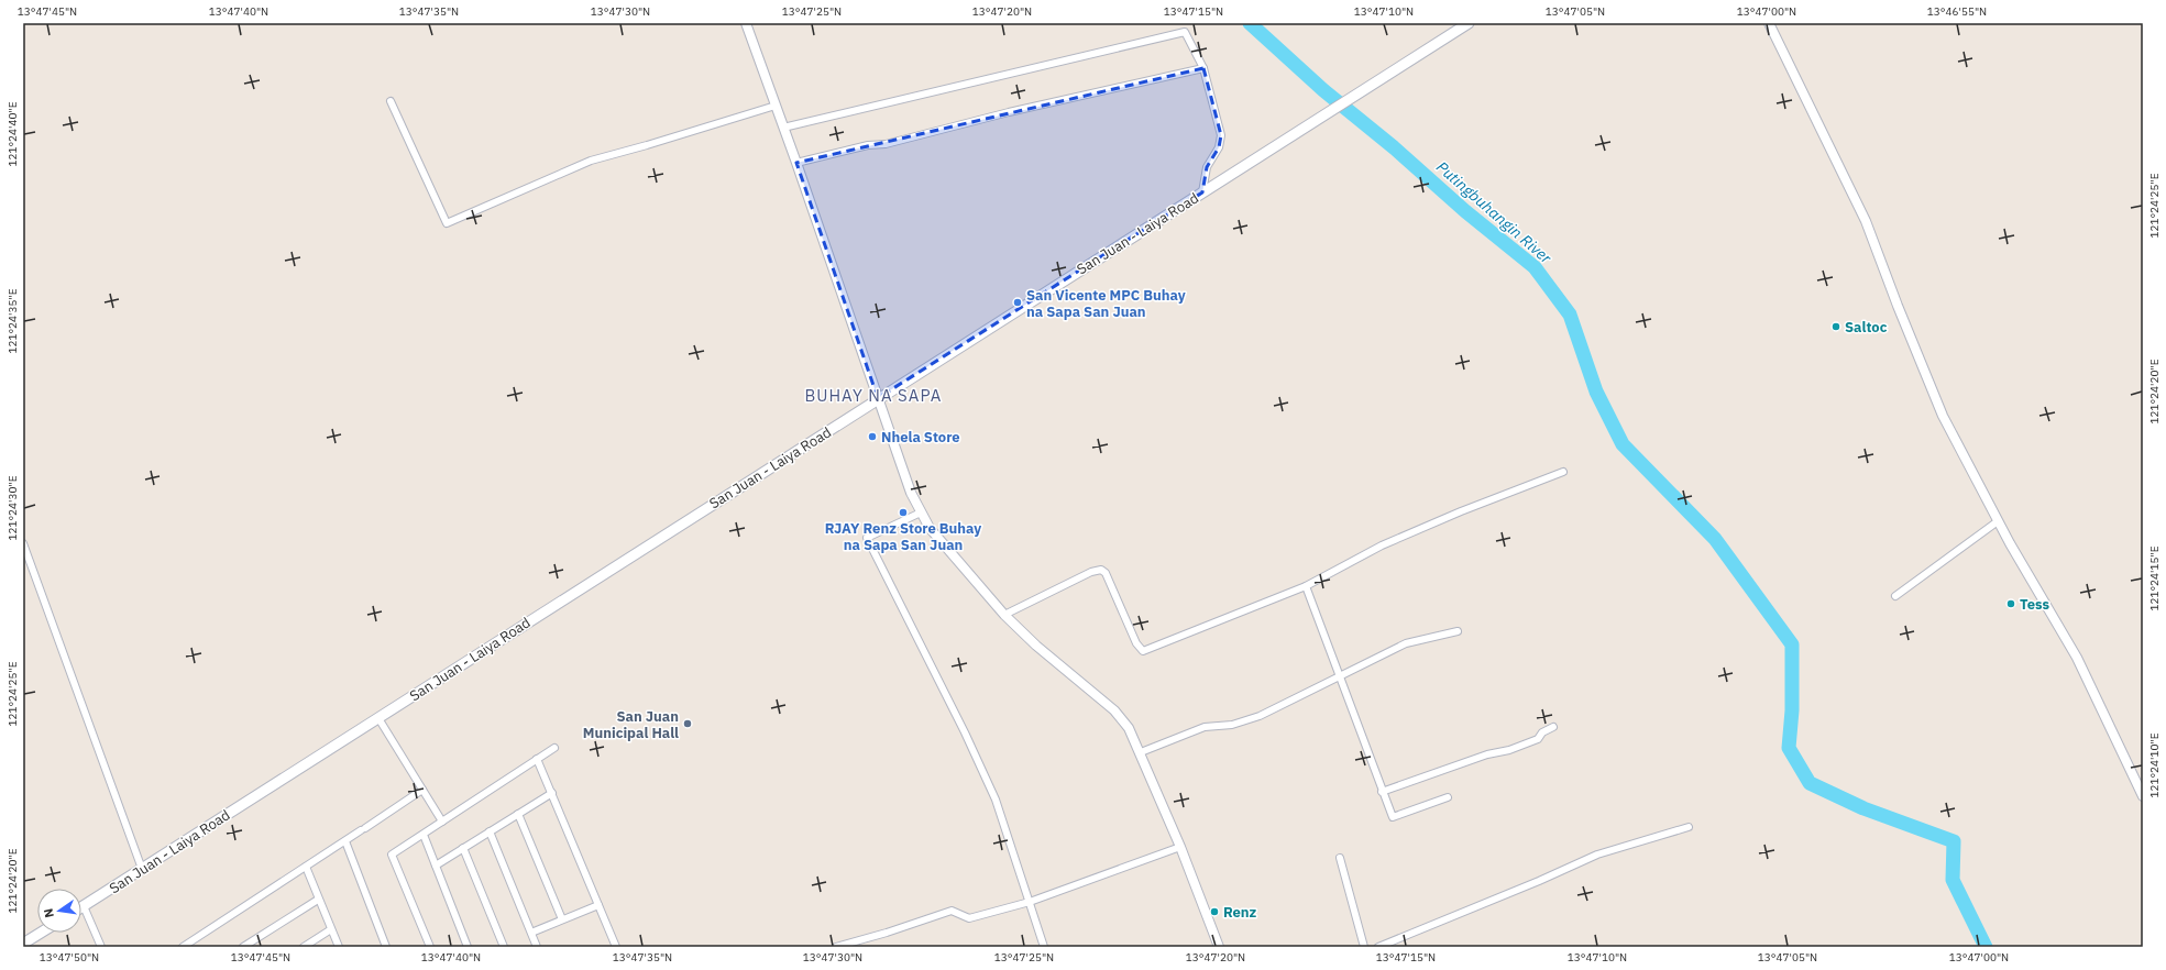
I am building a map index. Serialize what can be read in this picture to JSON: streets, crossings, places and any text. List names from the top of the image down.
{
  "streets": {
    "main road": ["San Juan - Laiya Road"]
  },
  "districts": ["BUHAY NA SAPA"],
  "water": ["Putingbuhangin River"],
  "places": [
    "San Vicente MPC Buhay na Sapa San Juan",
    "Saltoc",
    "Nhela Store",
    "RJAY Renz Store Buhay na Sapa San Juan",
    "Tess",
    "San Juan Municipal Hall",
    "Renz"
  ],
  "north": "left",
  "coordinates": [
    "13°47'45\"N",
    "13°47'40\"N",
    "13°47'35\"N",
    "13°47'30\"N",
    "13°47'25\"N",
    "13°47'20\"N",
    "13°47'15\"N",
    "13°47'10\"N",
    "13°47'05\"N",
    "13°47'00\"N",
    "13°46'55\"N",
    "121°24'40\"E",
    "121°24'25\"E",
    "121°24'35\"E",
    "121°24'20\"E",
    "121°24'30\"E",
    "121°24'15\"E",
    "121°24'10\"E",
    "13°47'50\"N"
  ]
}
